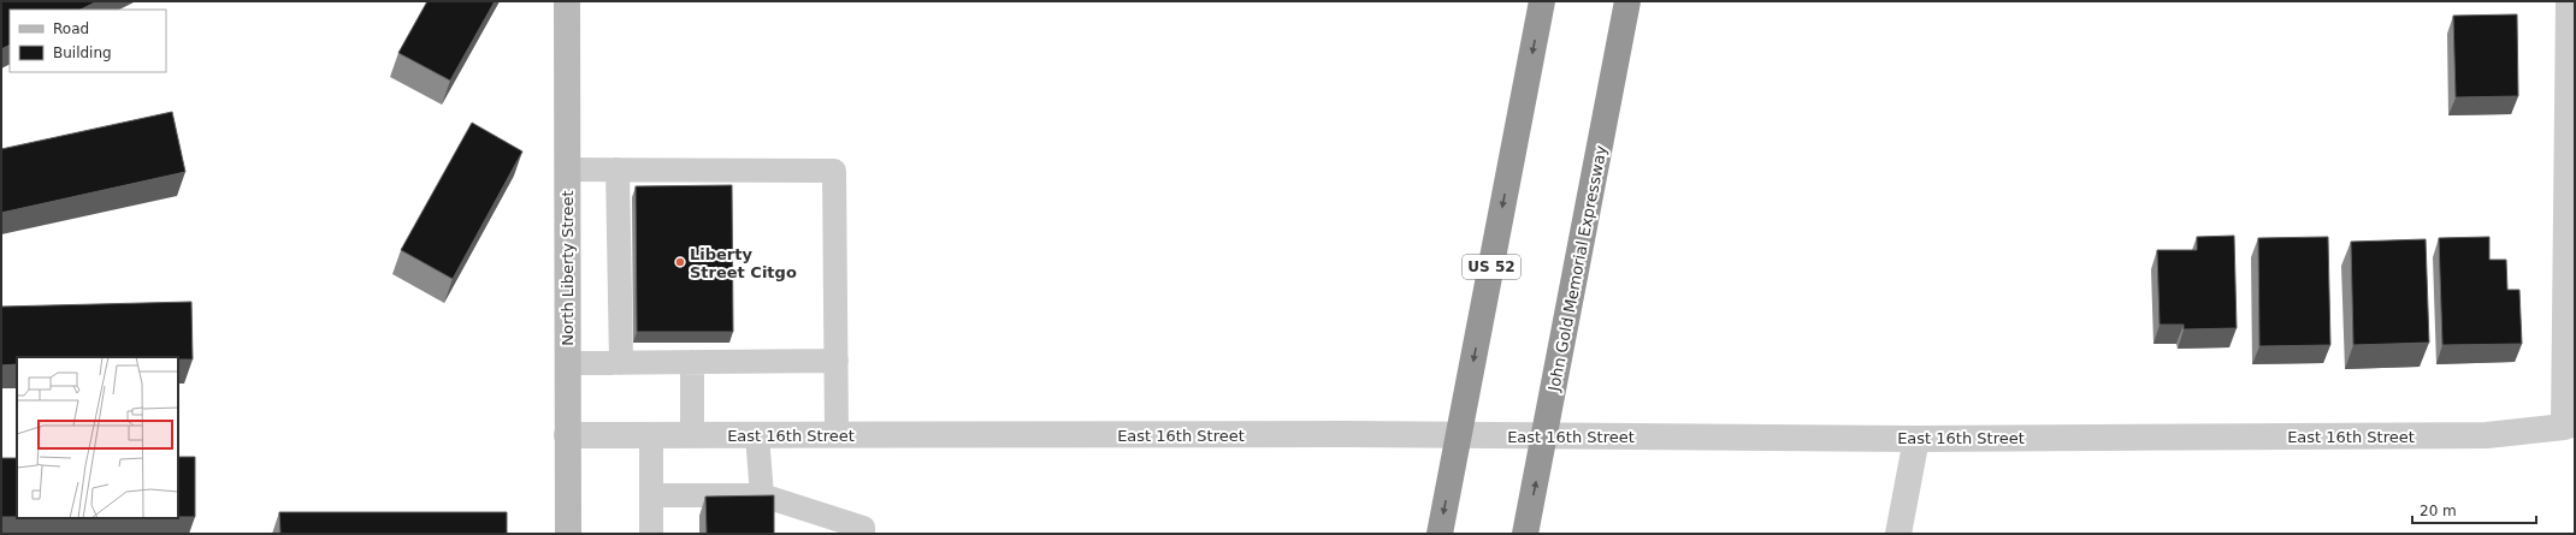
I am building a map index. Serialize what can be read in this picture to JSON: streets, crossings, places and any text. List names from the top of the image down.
{
  "streets": {
    "highway": ["US 52", "John Gold Memorial Expressway"],
    "main road": ["North Liberty Street"],
    "street": ["East 16th Street"]
  },
  "crossings": [
    ["North Liberty Street", "East 16th Street"]
  ],
  "places": ["Liberty Street Citgo"],
  "legend": ["Road", "Building"],
  "scale_bar": "20 m"
}
